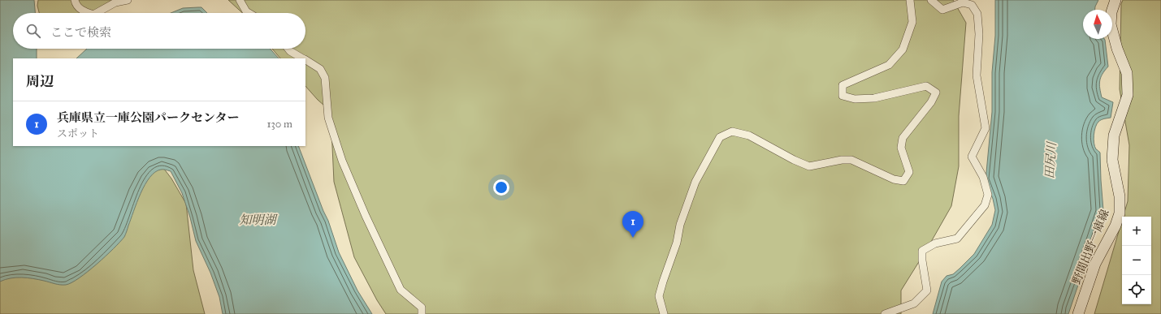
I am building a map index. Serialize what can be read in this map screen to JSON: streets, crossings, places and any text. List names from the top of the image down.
{
  "streets": {
    "main road": ["野間出野一庫線"]
  },
  "water": ["田尻川", "知明湖"],
  "north": "top",
  "page": {
    "search": "ここで検索",
    "heading": "周辺",
    "list": [
      {
        "mark": "1",
        "name": "兵庫県立一庫公園パークセンター",
        "note": "スポット",
        "value": "130 m"
      }
    ],
    "pins": "1",
    "map_buttons": ["+", "−"]
  }
}
